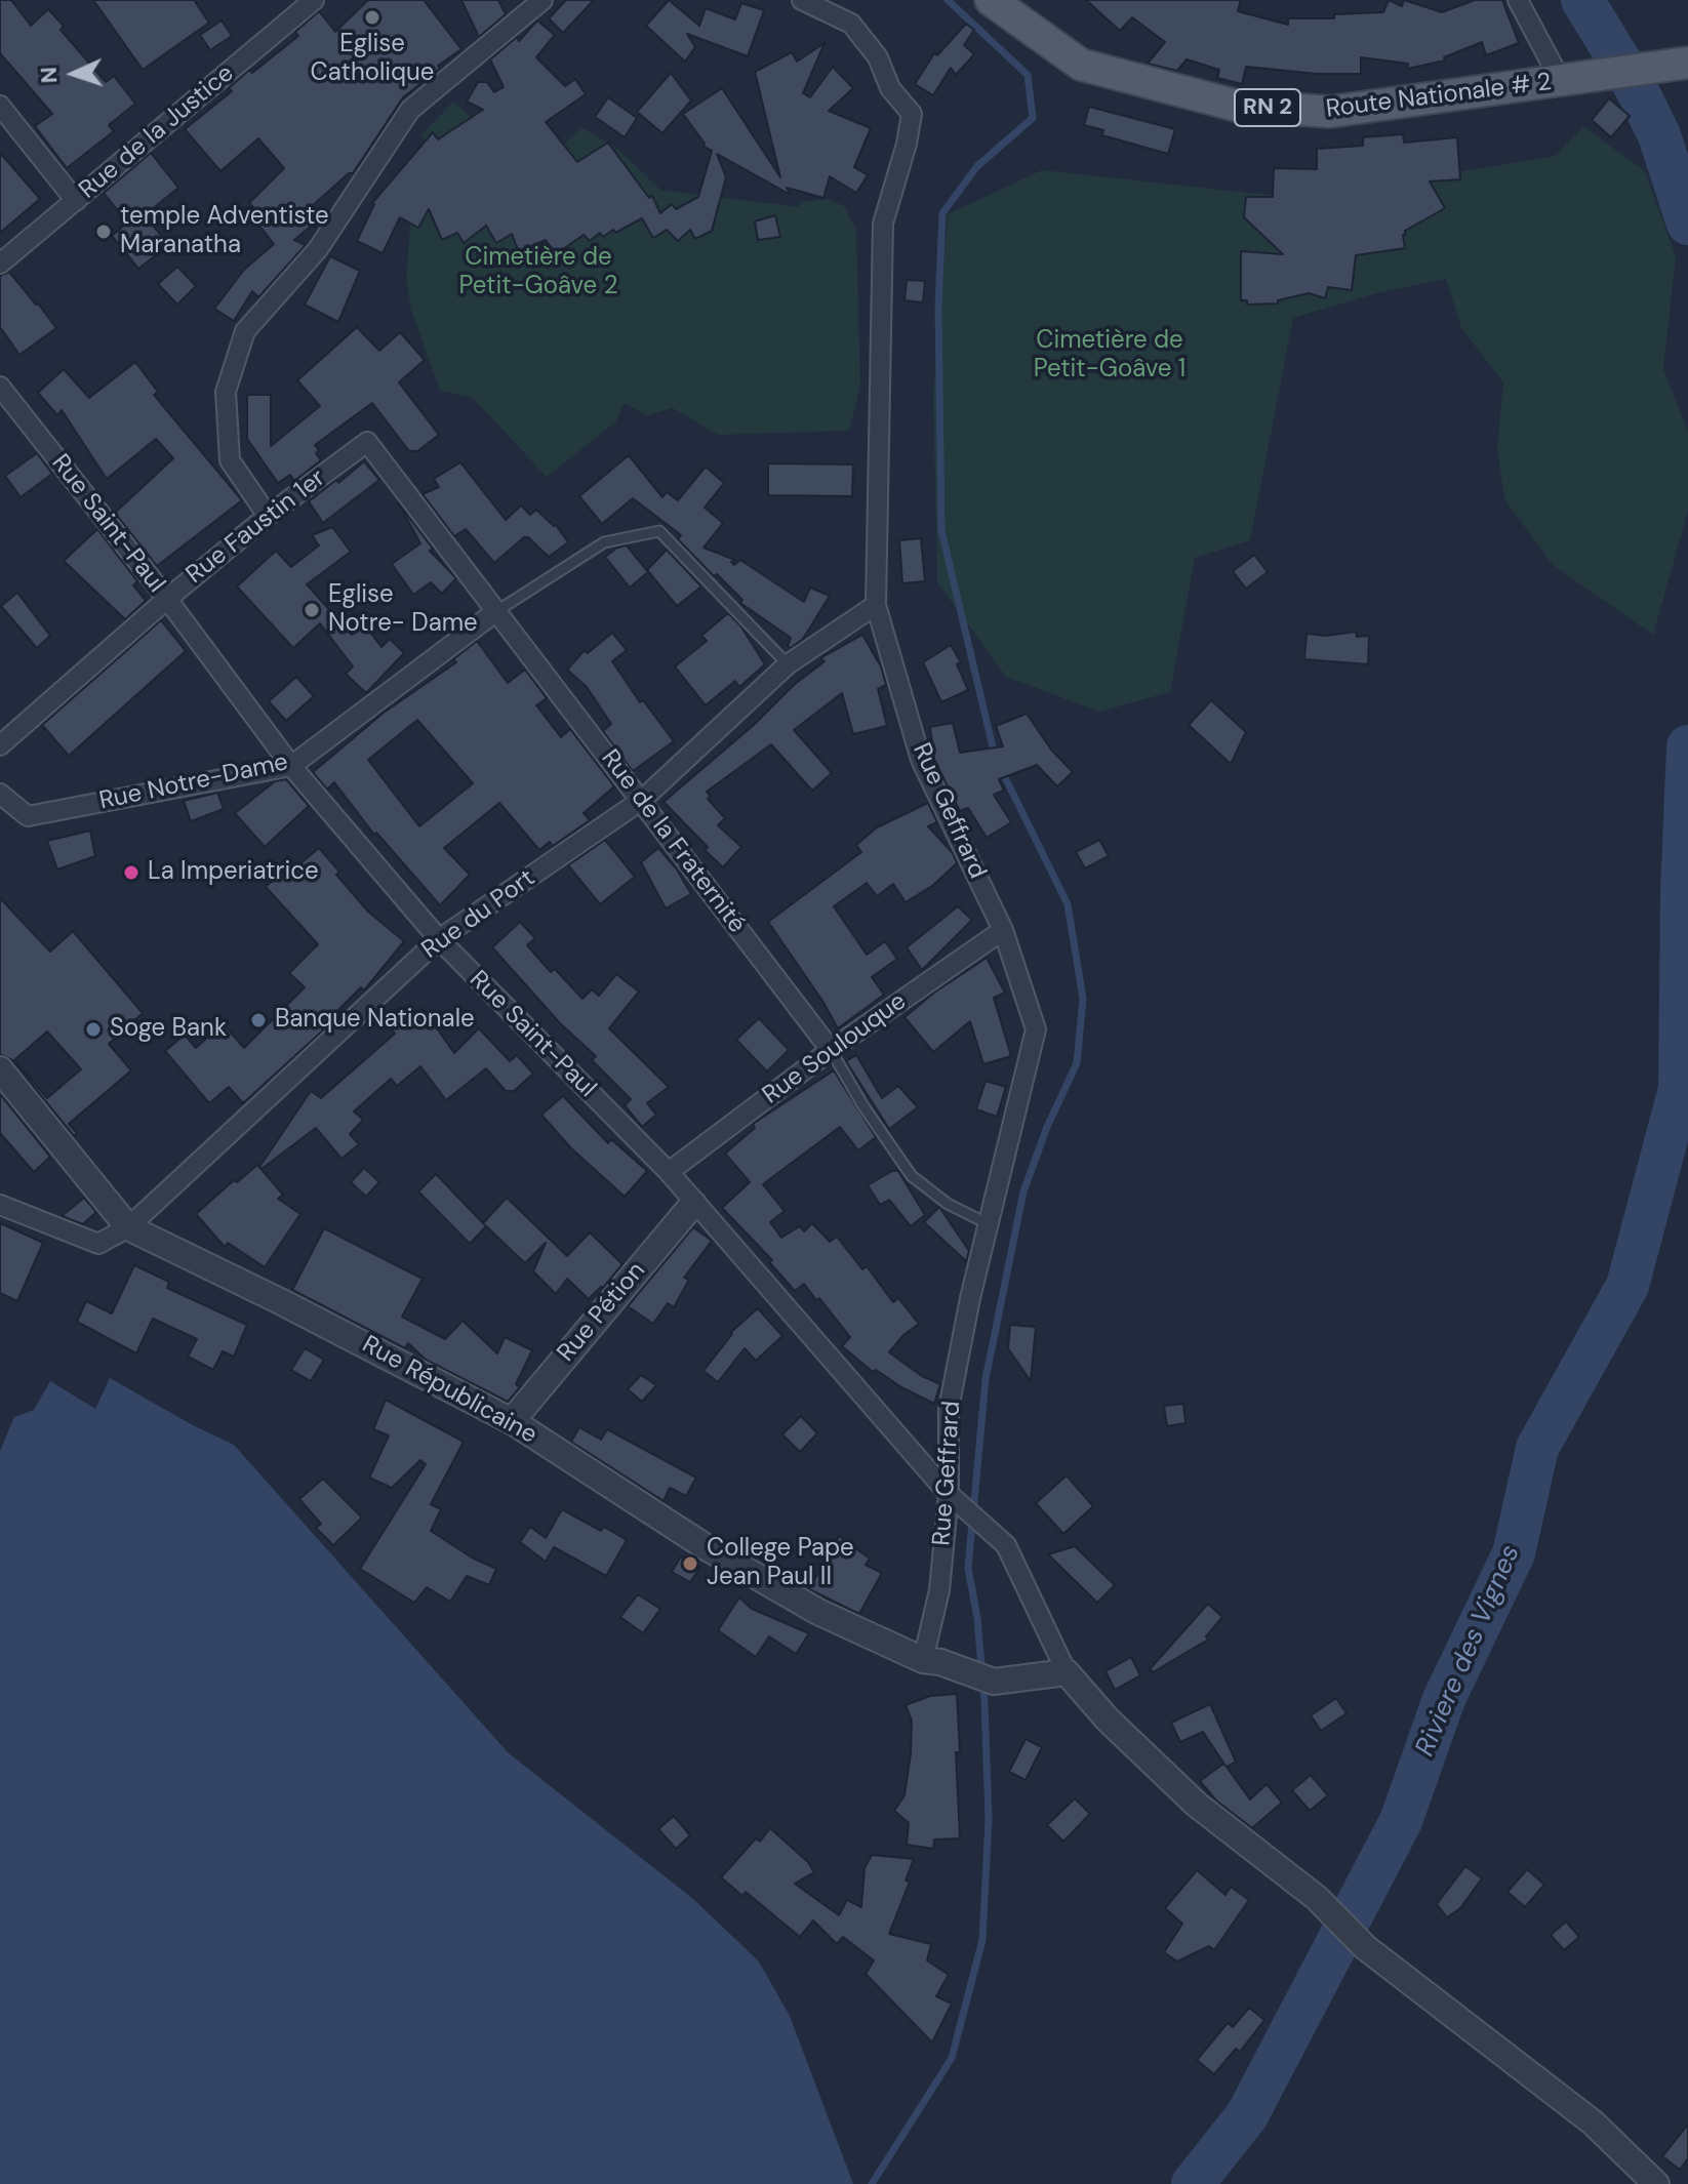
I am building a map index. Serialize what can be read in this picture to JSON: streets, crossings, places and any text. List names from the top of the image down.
{
  "streets": {
    "main road": ["Route Nationale # 2", "RN 2"],
    "street": [
      "Rue de la Justice",
      "Rue Saint-Paul",
      "Rue Faustin 1er",
      "Rue Notre-Dame",
      "Rue Geffrard",
      "Rue de la Fraternité",
      "Rue du Port",
      "Rue Soulouque",
      "Rue Pétion",
      "Rue Républicaine"
    ]
  },
  "crossings": [
    ["Route Nationale # 2", "RN 2"],
    ["Rue Saint-Paul", "Rue Faustin 1er"],
    ["Rue Saint-Paul", "Rue Notre-Dame"],
    ["Rue Saint-Paul", "Rue Geffrard"],
    ["Rue Saint-Paul", "Rue du Port"],
    ["Rue Saint-Paul", "Rue Soulouque"],
    ["Rue Saint-Paul", "Rue Pétion"],
    ["Rue Saint-Paul", "Rue Républicaine"],
    ["Rue Faustin 1er", "Rue de la Fraternité"],
    ["Rue Notre-Dame", "Rue de la Fraternité"],
    ["Rue Geffrard", "Rue de la Fraternité"],
    ["Rue Geffrard", "Rue du Port"],
    ["Rue Geffrard", "Rue Soulouque"],
    ["Rue Geffrard", "Rue Républicaine"],
    ["Rue de la Fraternité", "Rue du Port"],
    ["Rue de la Fraternité", "Rue Soulouque"],
    ["Rue du Port", "Rue Républicaine"],
    ["Rue Pétion", "Rue Républicaine"]
  ],
  "water": ["Riviere des Vignes"],
  "parks": ["Cimetière de Petit-Goâve 2", "Cimetière de Petit-Goâve 1"],
  "places": [
    "Eglise Catholique",
    "temple Adventiste Maranatha",
    "Eglise Notre- Dame",
    "La Imperiatrice",
    "Banque Nationale",
    "Soge Bank",
    "College Pape Jean Paul II"
  ],
  "north": "left"
}
